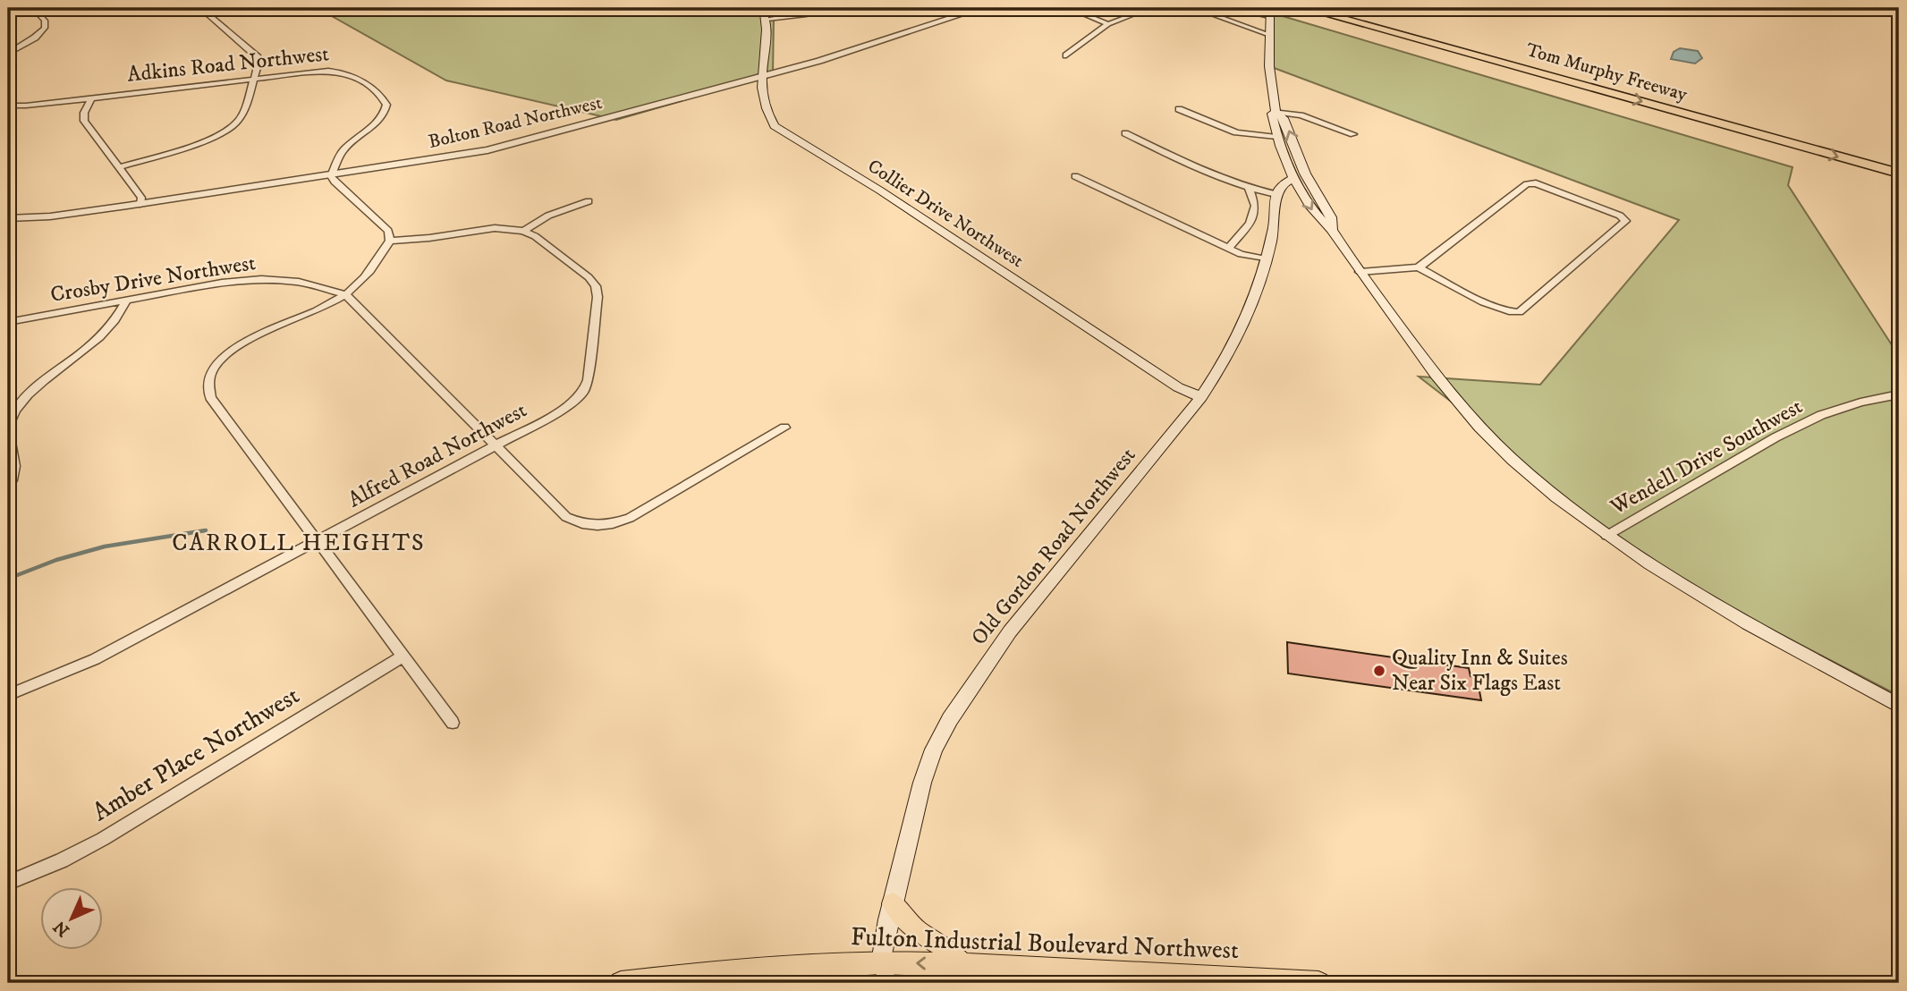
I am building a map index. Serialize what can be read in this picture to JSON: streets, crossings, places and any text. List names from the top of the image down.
{
  "streets": {
    "highway": ["Tom Murphy Freeway"],
    "main road": ["Collier Drive Northwest", "Old Gordon Road Northwest", "Fulton Industrial Boulevard Northwest"],
    "street": [
      "Adkins Road Northwest",
      "Bolton Road Northwest",
      "Crosby Drive Northwest",
      "Alfred Road Northwest",
      "Wendell Drive Southwest",
      "Amber Place Northwest"
    ]
  },
  "crossings": [
    ["Adkins Road Northwest", "Bolton Road Northwest"],
    ["Bolton Road Northwest", "Collier Drive Northwest"],
    ["Collier Drive Northwest", "Old Gordon Road Northwest"],
    ["Old Gordon Road Northwest", "Fulton Industrial Boulevard Northwest"]
  ],
  "districts": ["CARROLL HEIGHTS"],
  "places": ["Quality Inn & Suites Near Six Flags East"],
  "north": "bottom left"
}
